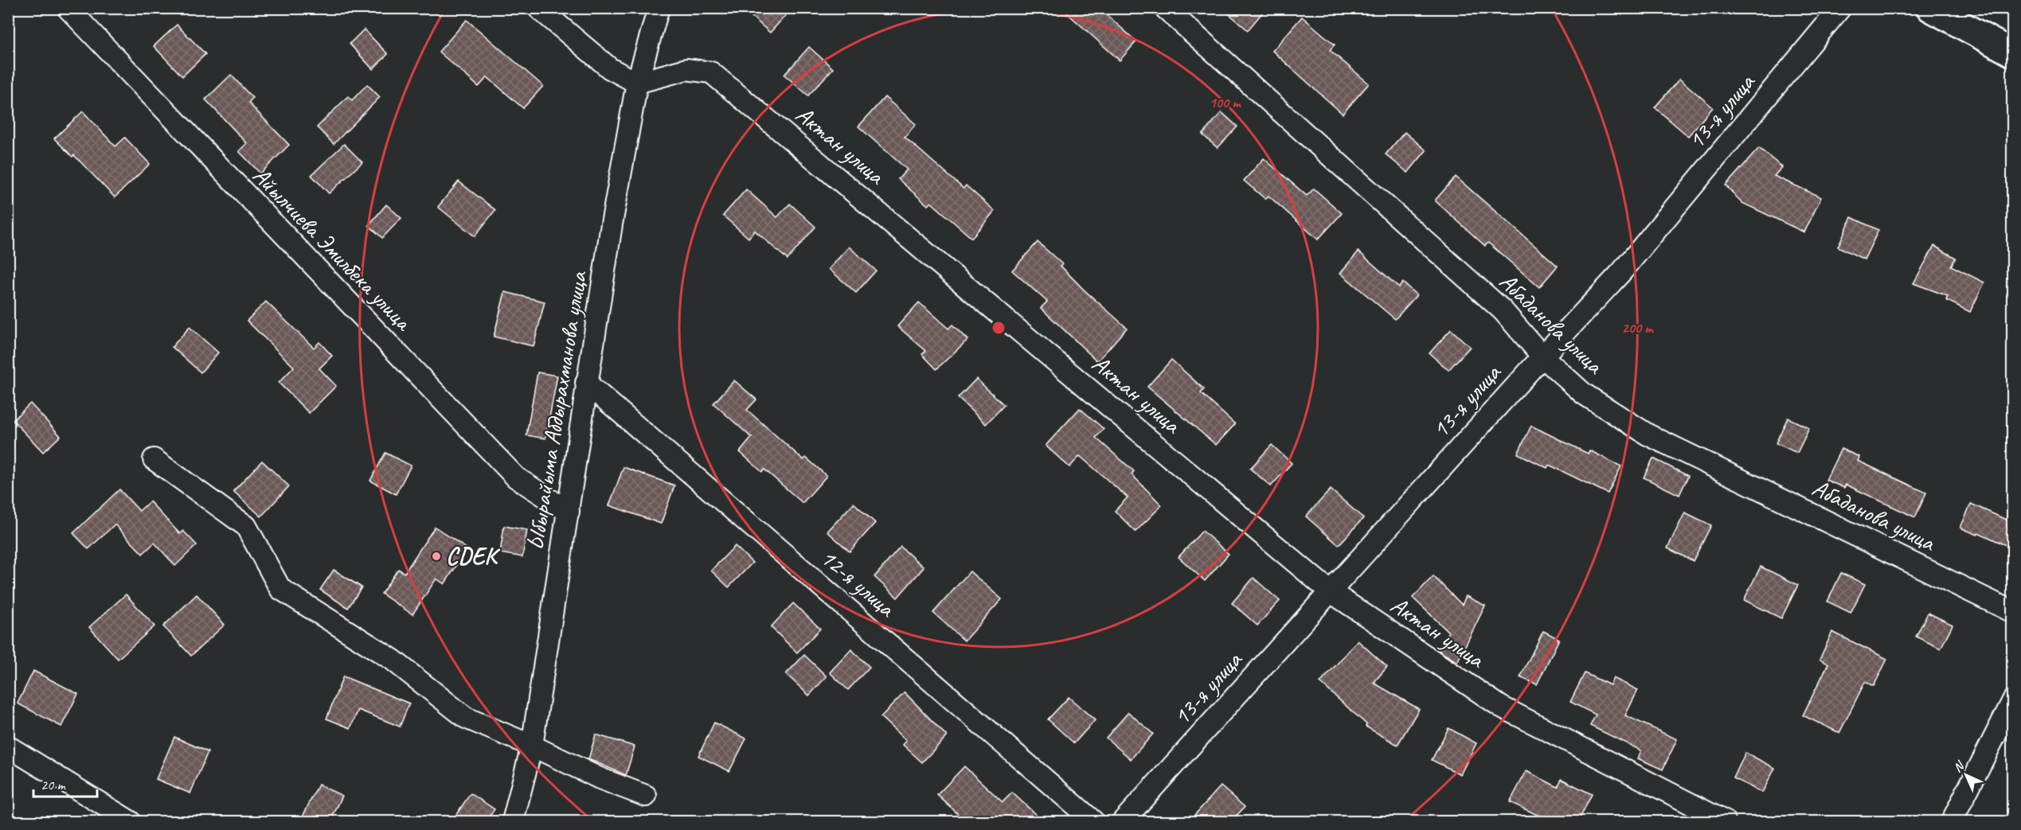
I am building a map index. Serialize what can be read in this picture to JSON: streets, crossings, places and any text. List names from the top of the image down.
{
  "streets": {
    "street": [
      "13-я улица",
      "Актан улица",
      "Айылчиева Эмилбека улица",
      "Абаданова улица",
      "Ыбырайыма Абдырахманова улица",
      "12-я улица"
    ]
  },
  "crossings": [
    ["13-я улица", "Актан улица"],
    ["13-я улица", "Абаданова улица"],
    ["Актан улица", "Ыбырайыма Абдырахманова улица"],
    ["Айылчиева Эмилбека улица", "Ыбырайыма Абдырахманова улица"],
    ["Ыбырайыма Абдырахманова улица", "12-я улица"]
  ],
  "places": ["CDEK"],
  "scale_bar": "20 m",
  "north": "top left",
  "rings": ["100 m", "200 m"]
}
